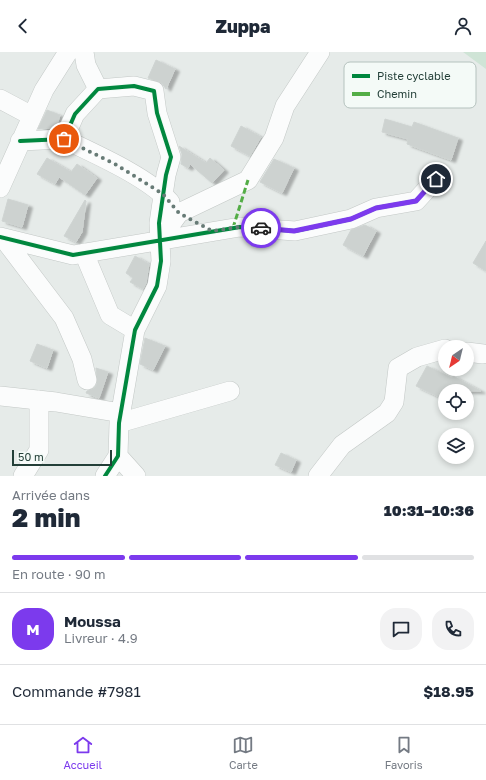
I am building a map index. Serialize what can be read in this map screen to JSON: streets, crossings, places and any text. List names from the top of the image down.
{
  "legend": ["Piste cyclable", "Chemin"],
  "scale_bar": "50 m",
  "north": "bottom left",
  "page": {
    "header": "Zuppa",
    "scale": "50 m",
    "heading": ["2 min", "Arrivée dans", "10:31–10:36"],
    "panel": [
      "Moussa",
      "Livreur · 4.9",
      "Commande #7981",
      "$18.95"
    ],
    "bar": "En route · 90 m",
    "round": "M",
    "tabs": ["Accueil", "Carte", "Favoris"]
  }
}
